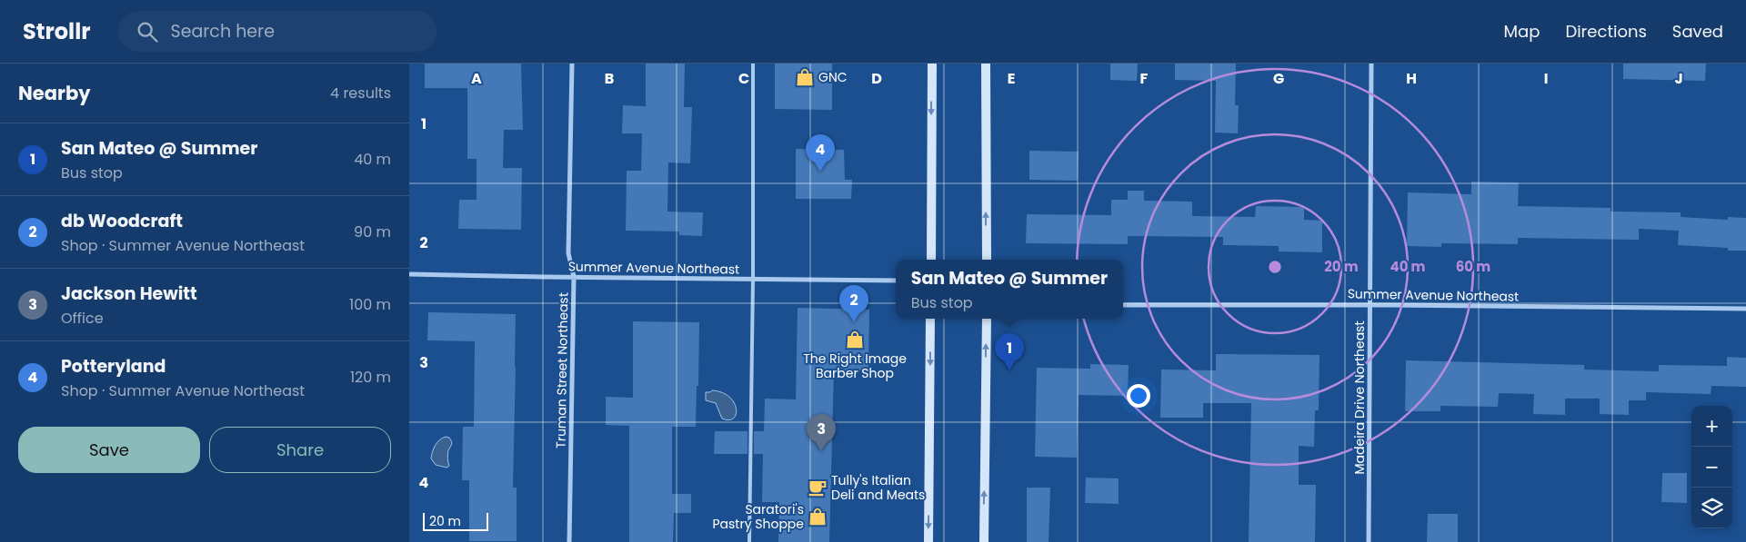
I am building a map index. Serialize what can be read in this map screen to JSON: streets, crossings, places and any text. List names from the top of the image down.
{
  "streets": {
    "street": ["Summer Avenue Northeast", "Truman Street Northeast", "Madeira Drive Northeast"]
  },
  "crossings": [
    ["Summer Avenue Northeast", "Truman Street Northeast"],
    ["Summer Avenue Northeast", "Madeira Drive Northeast"]
  ],
  "places": {
    "shop": ["GNC", "The Right Image Barber Shop", "Saratori's Pastry Shoppe"],
    "cafe": ["Tully's Italian Deli and Meats"]
  },
  "scale_bar": "20 m",
  "page": {
    "header": "Strollr",
    "search": "Search here",
    "nav": ["Map", "Directions", "Saved"],
    "heading": ["Nearby", "4 results"],
    "list": [
      {
        "mark": "1",
        "name": "San Mateo @ Summer",
        "note": "Bus stop",
        "value": "40 m"
      },
      {
        "mark": "2",
        "name": "db Woodcraft",
        "note": "Shop · Summer Avenue Northeast",
        "value": "90 m"
      },
      {
        "mark": "3",
        "name": "Jackson Hewitt",
        "note": "Office",
        "value": "100 m"
      },
      {
        "mark": "4",
        "name": "Potteryland",
        "note": "Shop · Summer Avenue Northeast",
        "value": "120 m"
      }
    ],
    "pins": [
      "4",
      "2",
      "1",
      "3"
    ],
    "popup": ["San Mateo @ Summer", "Bus stop"],
    "map_buttons": ["+", "−"],
    "buttons": ["Save", "Share"],
    "scale": "20 m"
  },
  "grid": {
    "columns": [
      "A",
      "B",
      "C",
      "D",
      "E",
      "F",
      "G",
      "H",
      "I",
      "J"
    ],
    "rows": [
      "1",
      "2",
      "3",
      "4"
    ]
  },
  "rings": ["20 m", "40 m", "60 m"]
}
